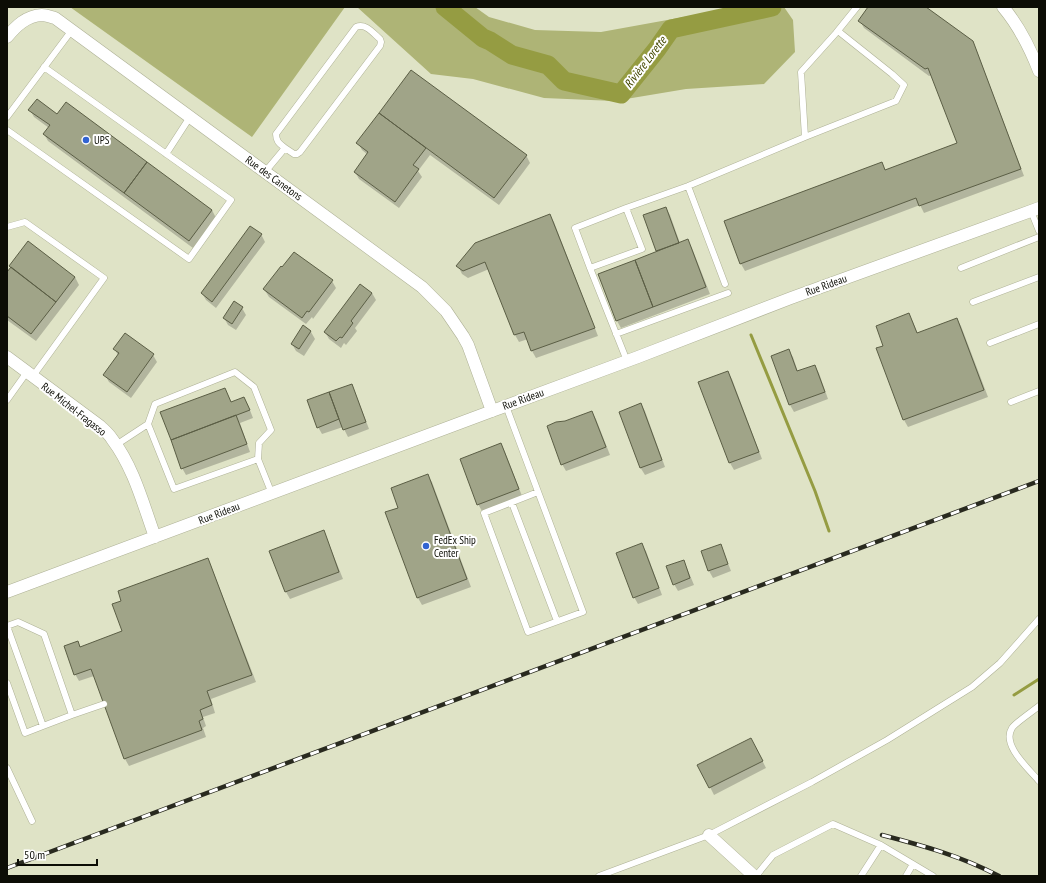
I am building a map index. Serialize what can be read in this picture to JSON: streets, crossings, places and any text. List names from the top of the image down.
{
  "streets": {
    "street": ["Rue des Canetons", "Rue Rideau", "Rue Michel-Fragasso"]
  },
  "crossings": [
    ["Rue des Canetons", "Rue Rideau"],
    ["Rue Rideau", "Rue Michel-Fragasso"]
  ],
  "water": ["Rivière Lorette"],
  "places": ["UPS", "FedEx Ship Center"],
  "scale_bar": "50 m"
}
